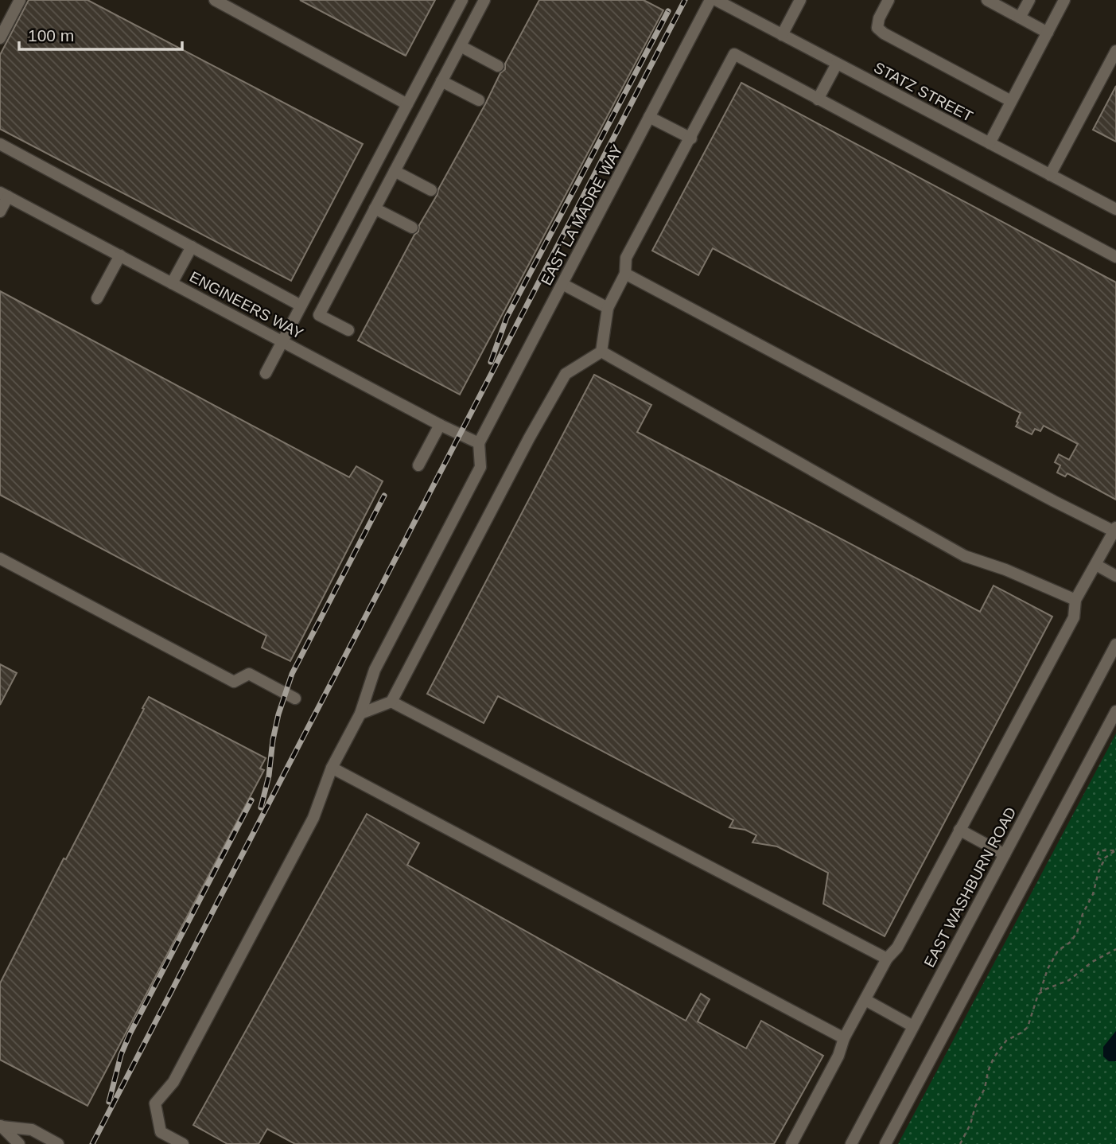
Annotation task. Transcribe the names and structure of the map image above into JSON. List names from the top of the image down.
{
  "streets": {
    "street": [
      "STATZ STREET",
      "EAST LA MADRE WAY",
      "ENGINEERS WAY",
      "EAST WASHBURN ROAD"
    ]
  },
  "crossings": [
    ["EAST LA MADRE WAY", "ENGINEERS WAY"]
  ],
  "scale_bar": "100 m"
}
